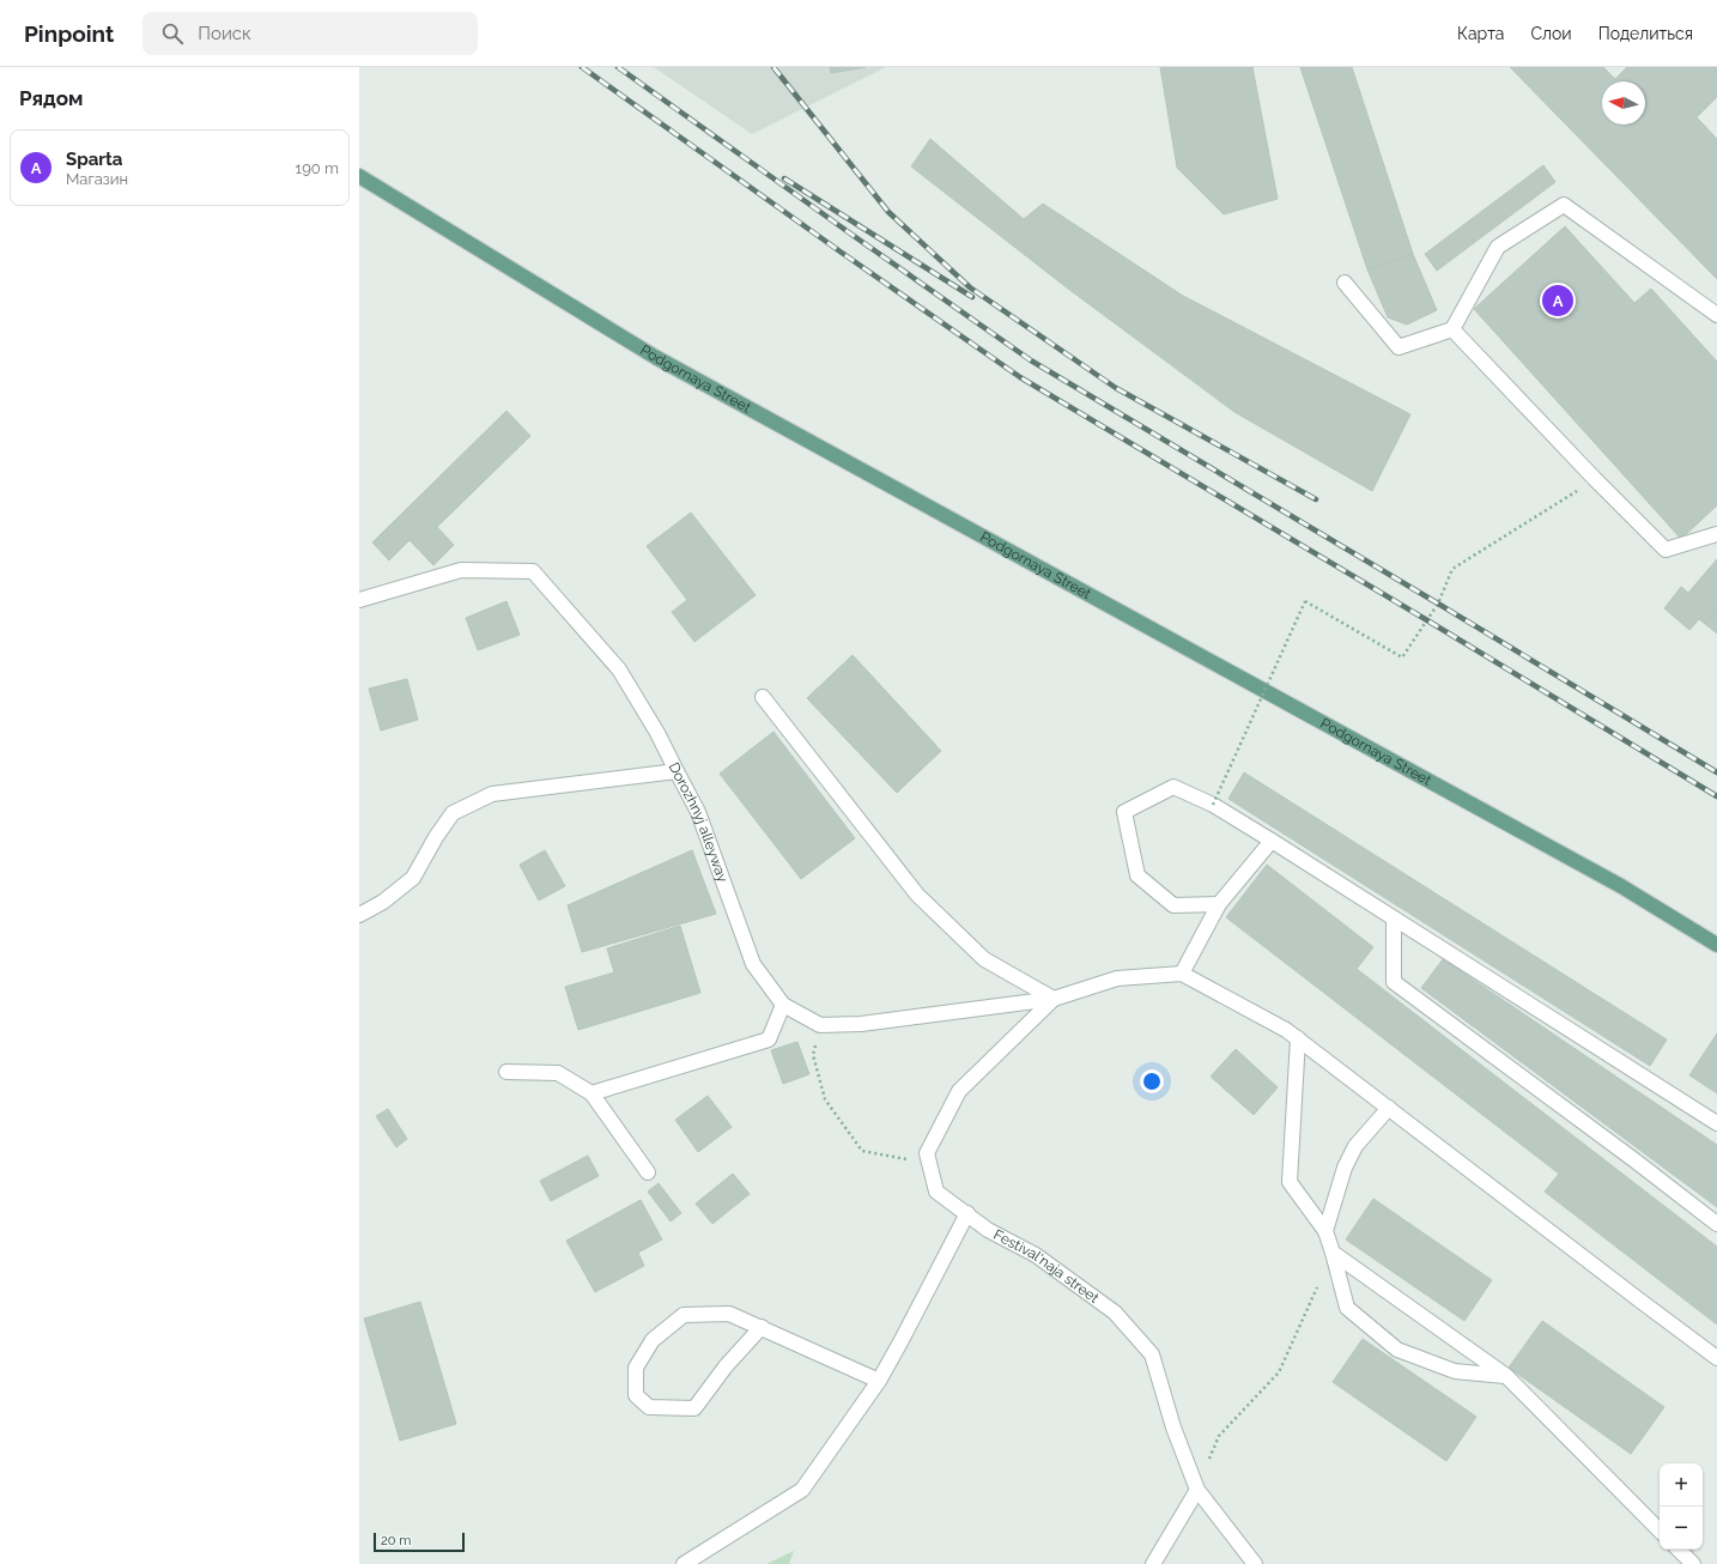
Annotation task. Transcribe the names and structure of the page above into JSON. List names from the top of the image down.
{
  "streets": {
    "main road": ["Podgornaya Street"],
    "street": ["Dorozhnyj alleyway", "Festival'naja street"]
  },
  "scale_bar": "20 m",
  "north": "left",
  "page": {
    "header": "Pinpoint",
    "search": "Поиск",
    "nav": ["Карта", "Слои", "Поделиться"],
    "heading": "Рядом",
    "list": [
      {
        "mark": "A",
        "name": "Sparta",
        "note": "Магазин",
        "value": "190 m"
      }
    ],
    "pins": "A",
    "map_buttons": ["+", "−"],
    "scale": "20 m"
  }
}
